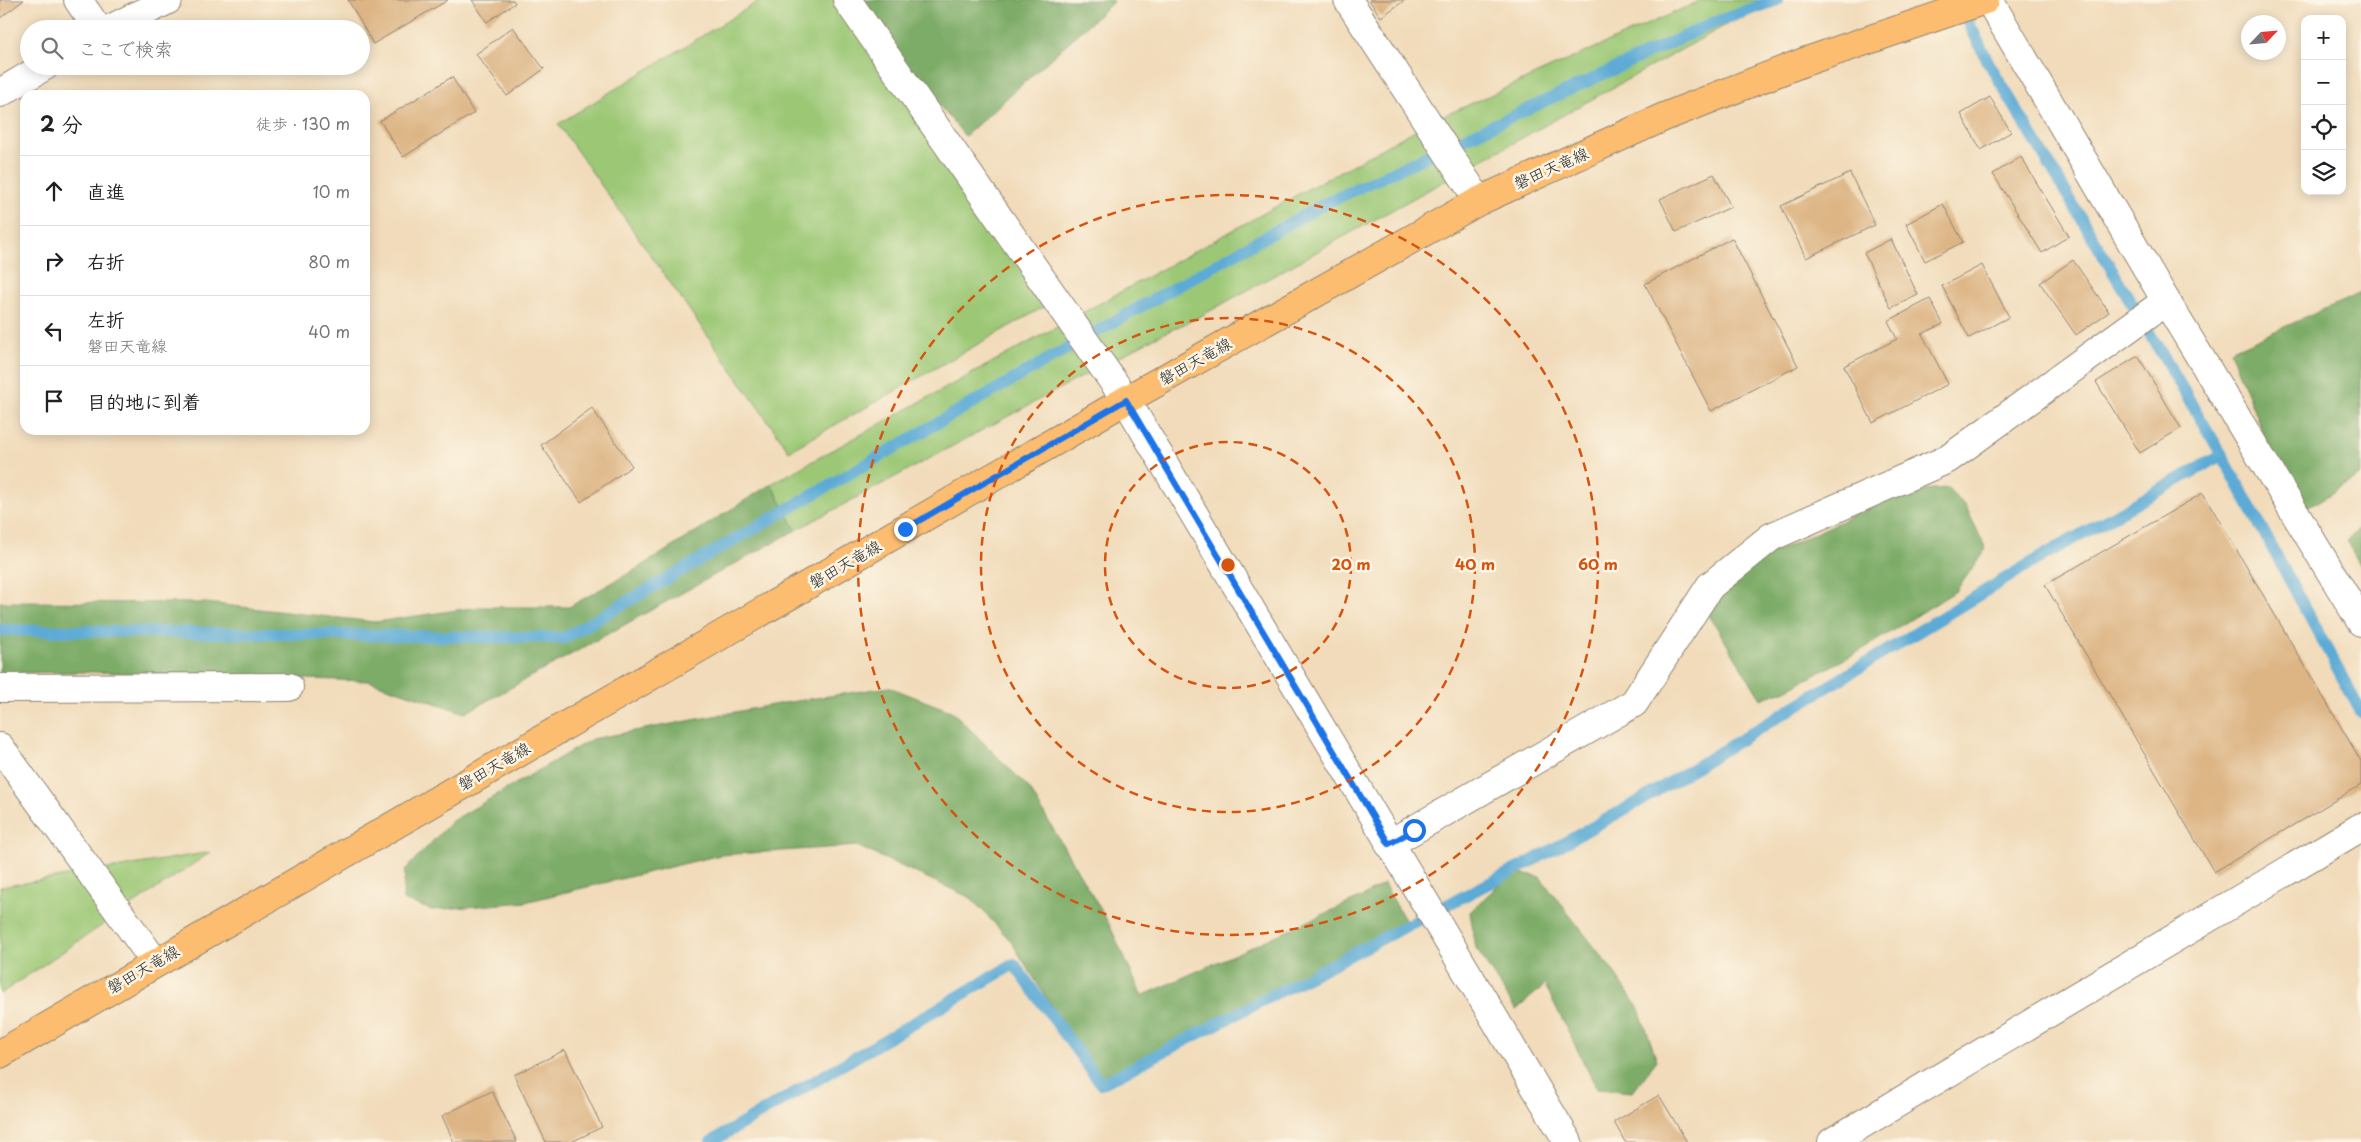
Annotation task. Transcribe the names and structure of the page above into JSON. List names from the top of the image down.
{
  "streets": {
    "main road": ["磐田天竜線"]
  },
  "north": "top right",
  "page": {
    "map_buttons": ["+", "−"],
    "search": "ここで検索",
    "heading": ["2 分", "徒歩 · 130 m"],
    "list": [
      ["直進", "10 m"],
      ["右折", "80 m"],
      ["左折", "磐田天竜線", "40 m"],
      "目的地に到着"
    ]
  },
  "rings": ["20 m", "40 m", "60 m"]
}
